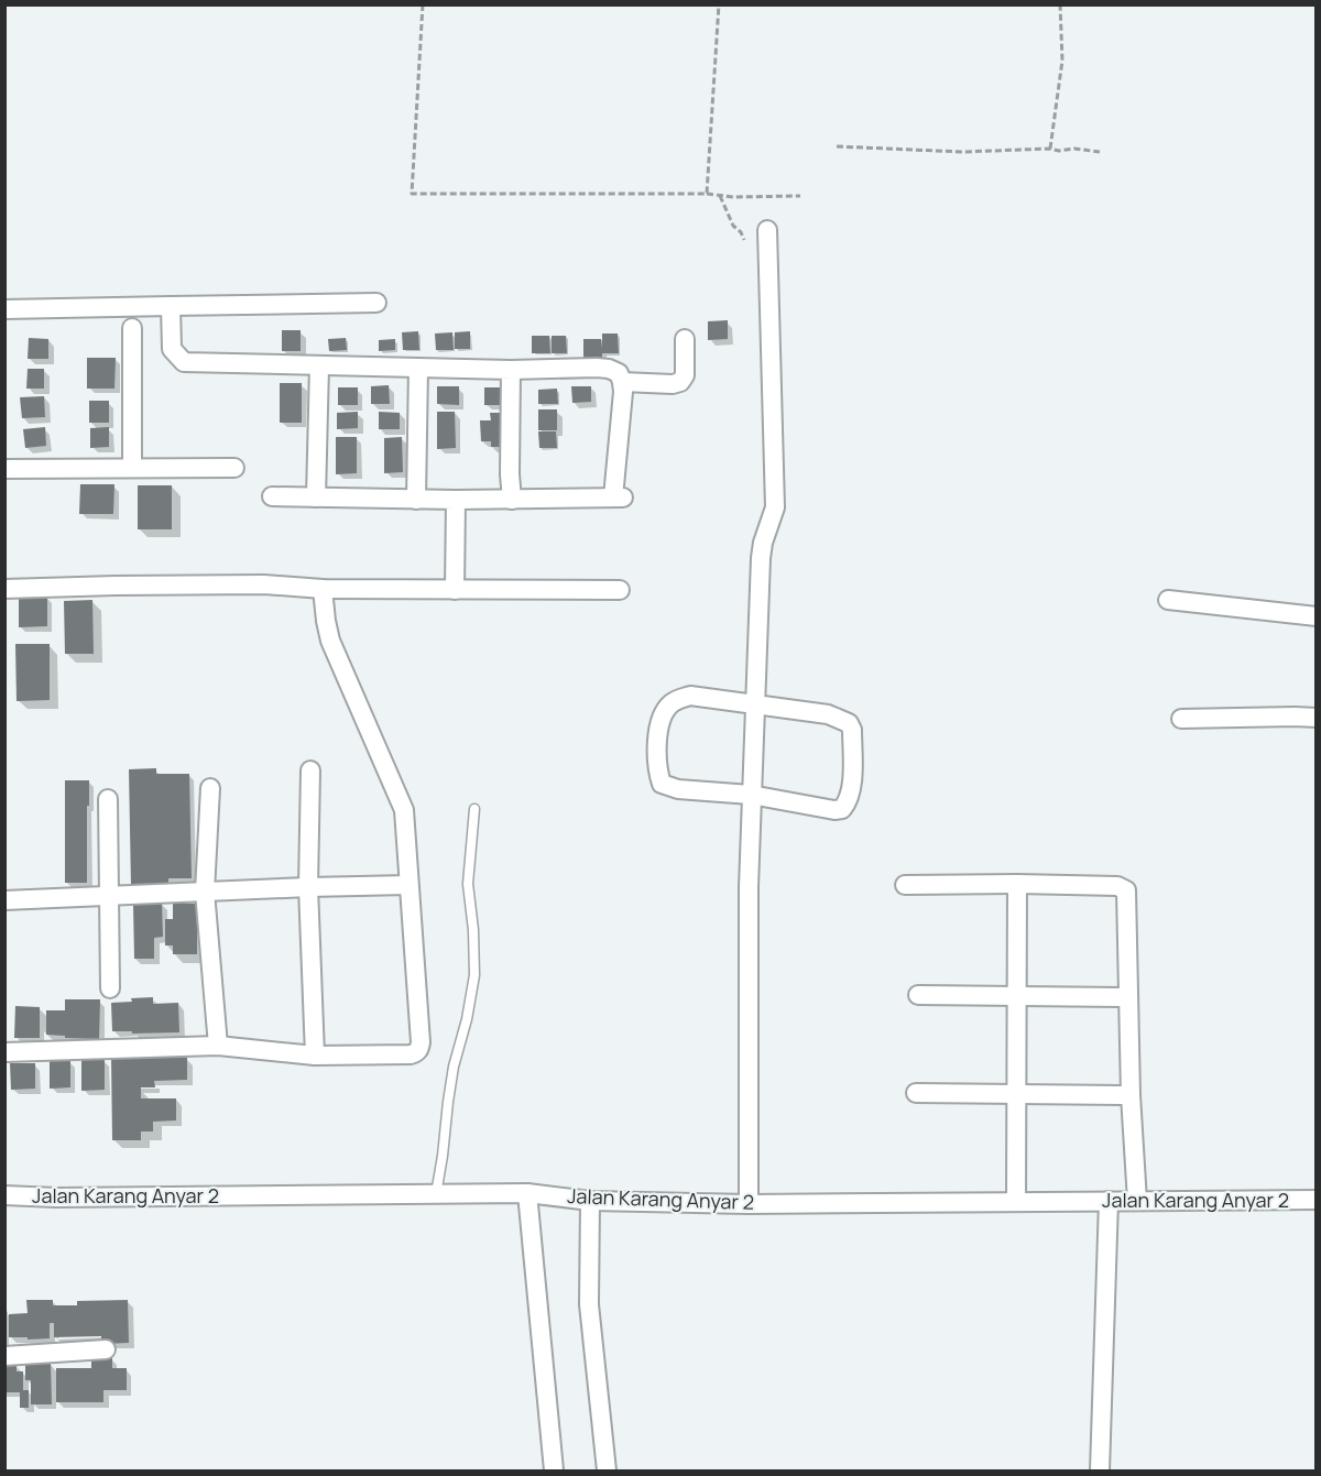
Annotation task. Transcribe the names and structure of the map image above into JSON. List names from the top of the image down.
{
  "streets": {
    "street": ["Jalan Karang Anyar 2"]
  }
}
